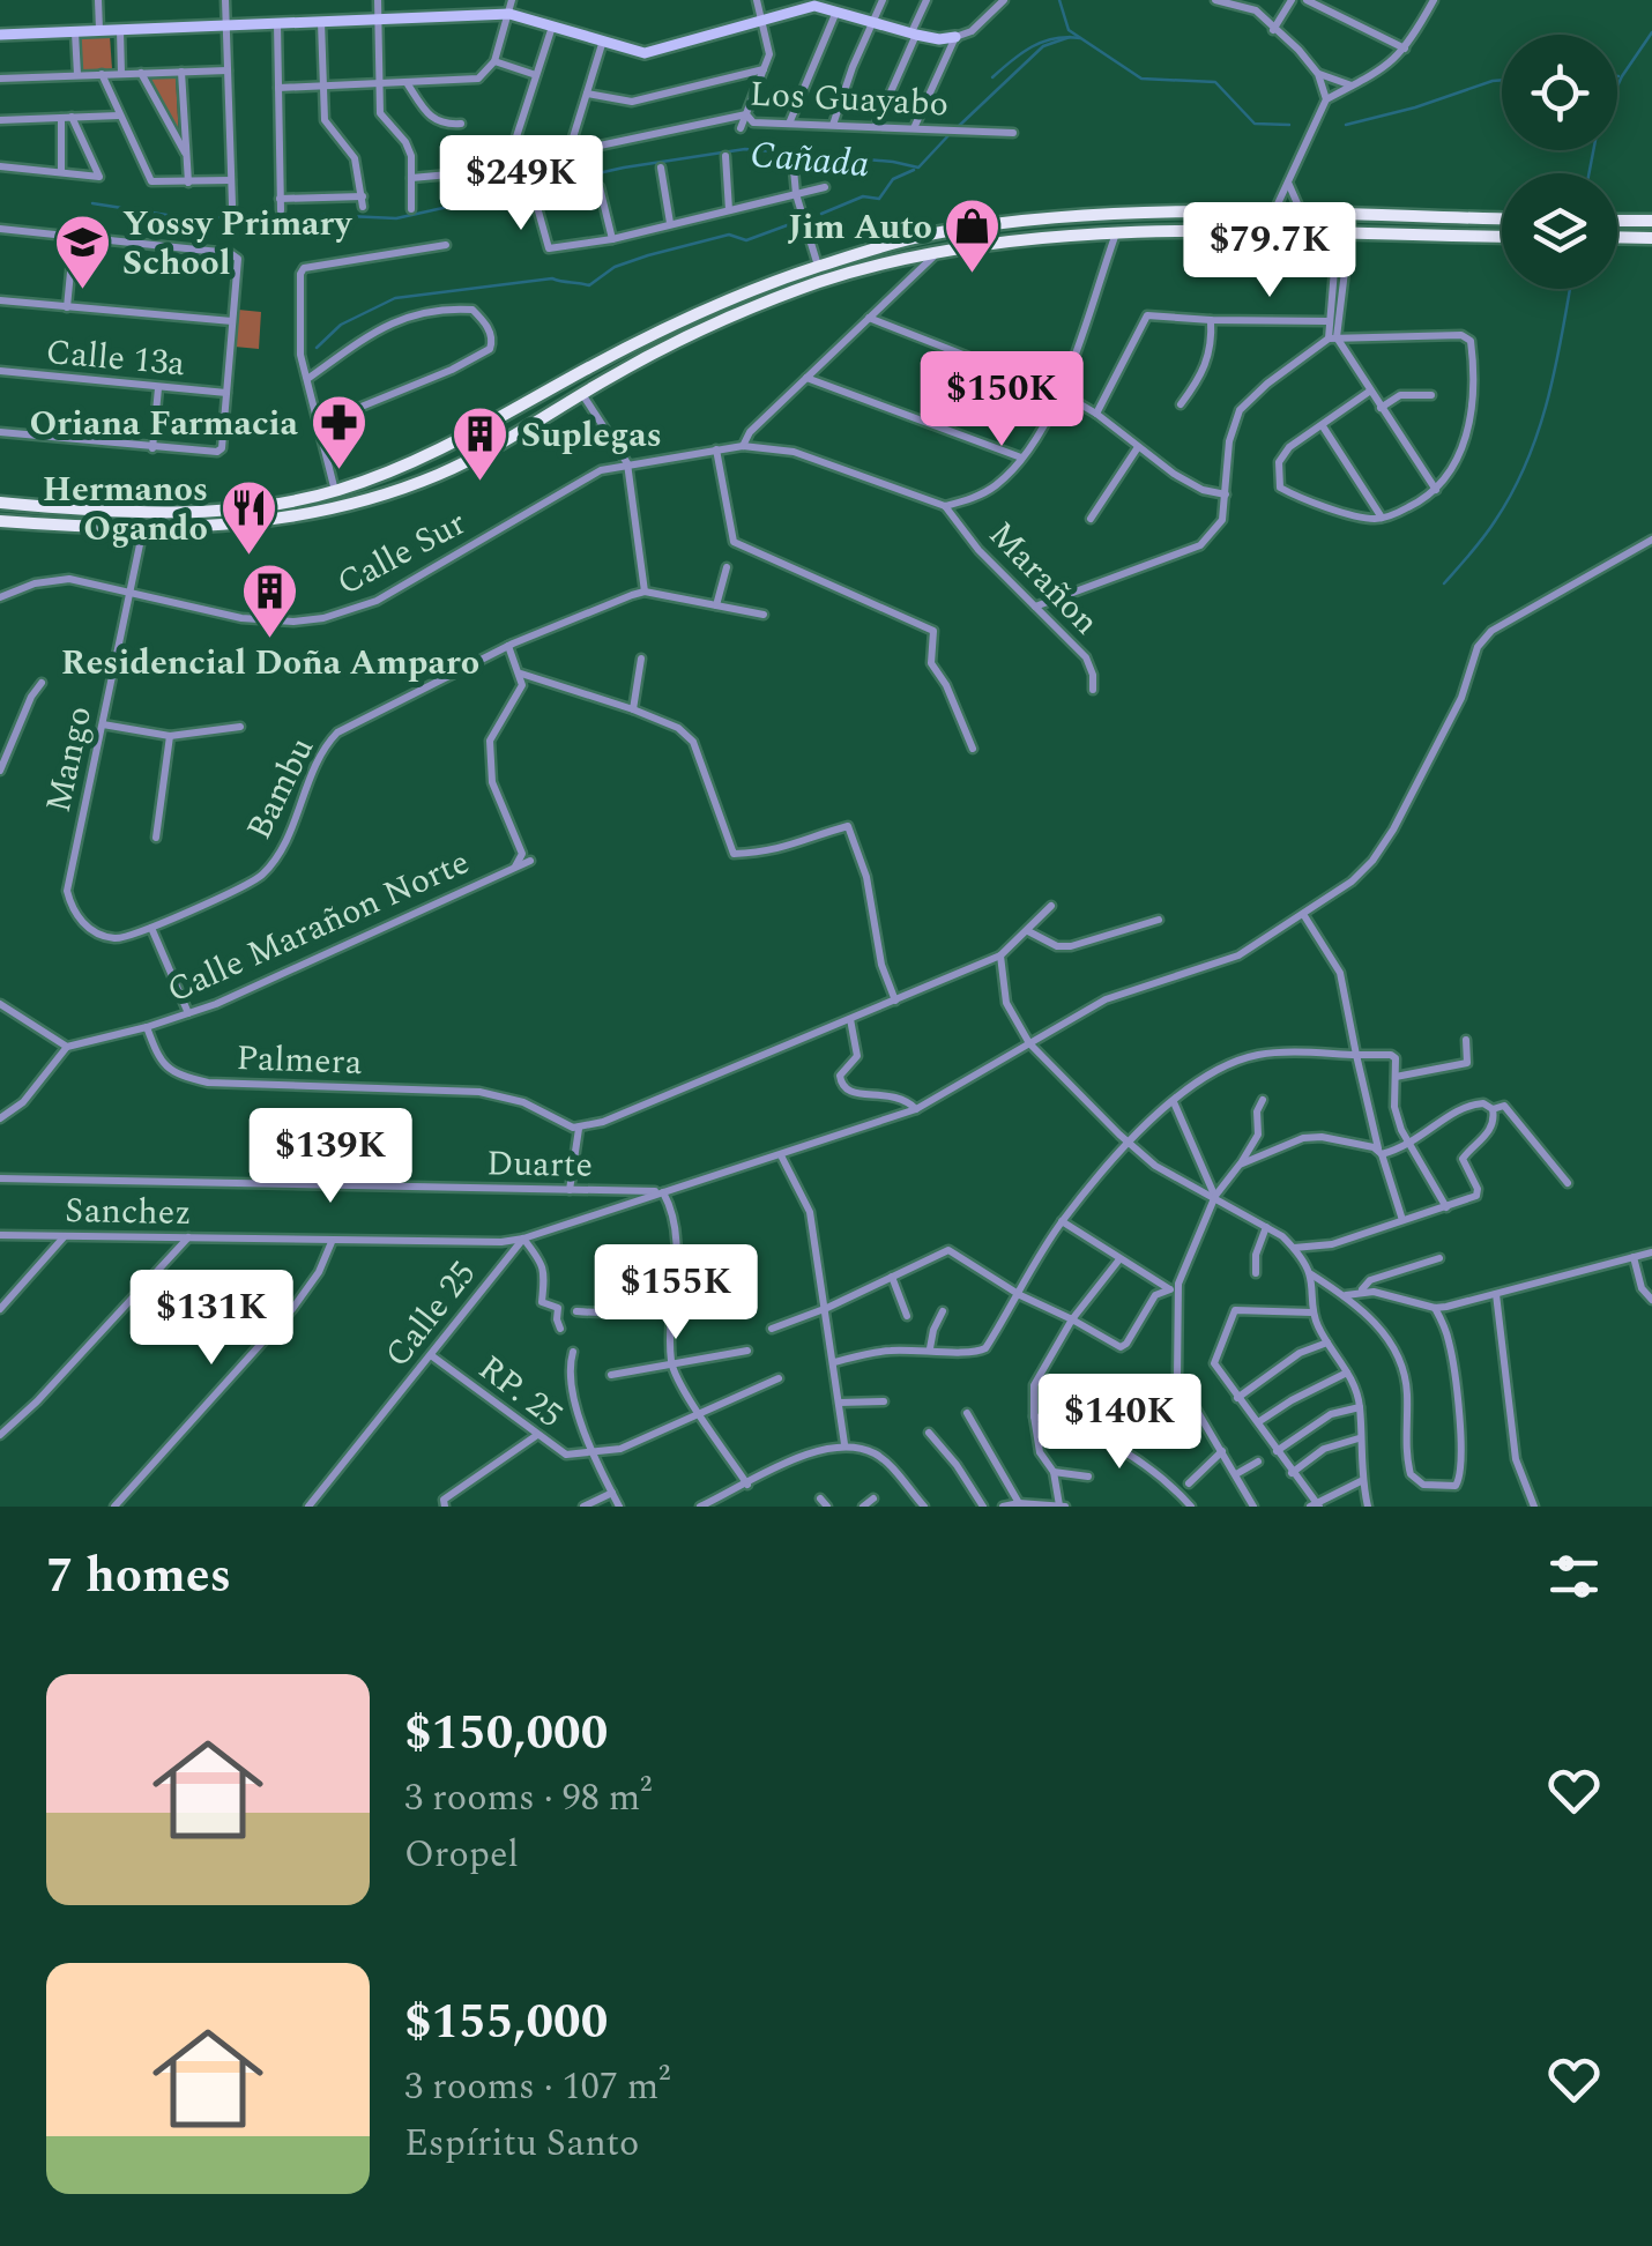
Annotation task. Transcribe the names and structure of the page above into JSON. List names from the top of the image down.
{
  "streets": {
    "street": [
      "Los Guayabo",
      "Calle 13a",
      "Calle Sur",
      "Marañon",
      "Mango",
      "Bambu",
      "Calle Marañon Norte",
      "Palmera",
      "Duarte",
      "Sanchez",
      "Calle 25",
      "RP. 25"
    ]
  },
  "crossings": [
    ["Calle Sur", "Marañon"],
    ["Calle Sur", "Mango"],
    ["Mango", "Bambu"],
    ["Calle Marañon Norte", "Palmera"],
    ["Duarte", "Sanchez"],
    ["Sanchez", "Calle 25"],
    ["Calle 25", "RP. 25"]
  ],
  "water": ["Cañada"],
  "places": {
    "shop": ["Jim Auto"],
    "school or university": ["Yossy Primary School"],
    "pharmacy": ["Oriana Farmacia"],
    "building": ["Suplegas", "Residencial Doña Amparo"],
    "restaurant": ["Hermanos Ogando"]
  },
  "page": {
    "price": [
      "$249K",
      "$79.7K",
      "$150K",
      "$139K",
      "$155K",
      "$131K",
      "$140K"
    ],
    "heading": "7 homes",
    "list": [
      {
        "name": "$150,000",
        "note": "3 rooms · 98 m² · Oropel"
      },
      {
        "name": "$155,000",
        "note": "3 rooms · 107 m² · Espíritu Santo"
      }
    ]
  }
}
